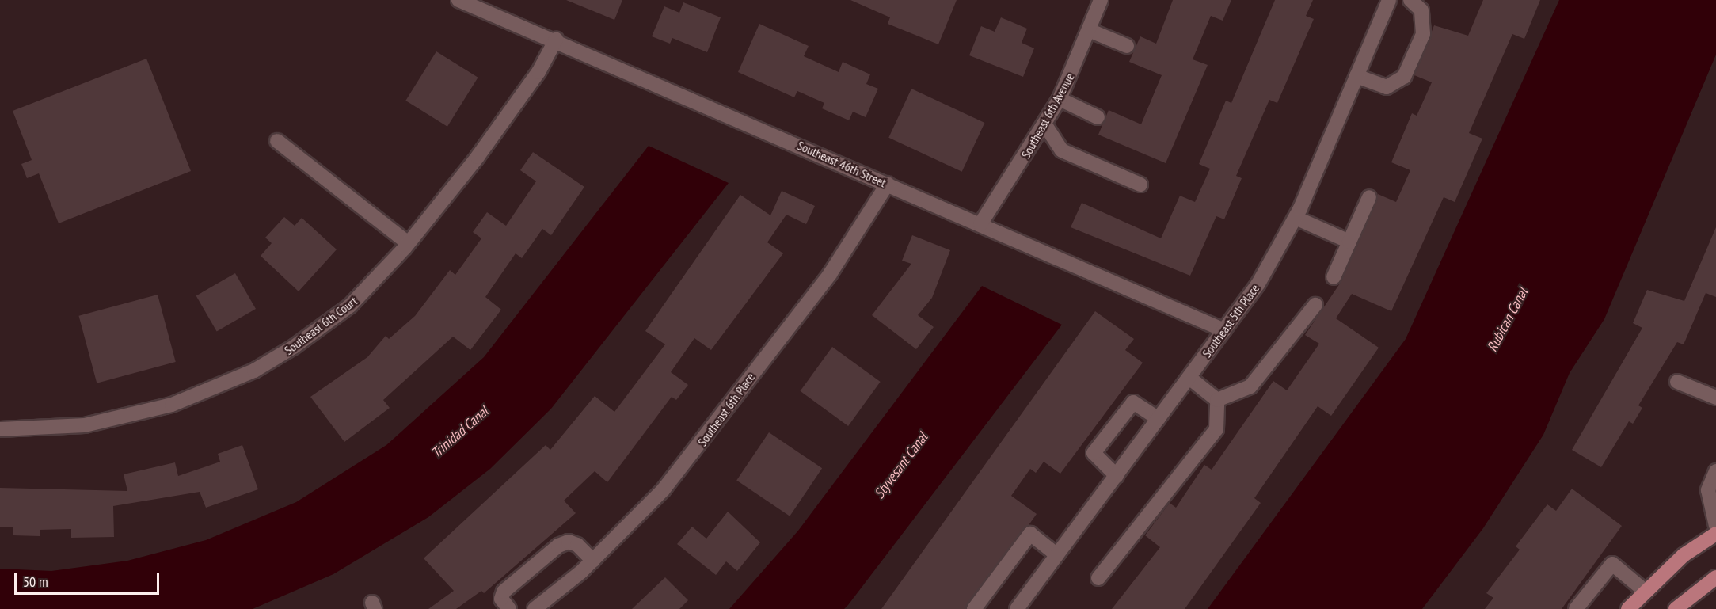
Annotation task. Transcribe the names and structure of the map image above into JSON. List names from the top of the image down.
{
  "streets": {
    "street": [
      "Southeast 6th Avenue",
      "Southeast 46th Street",
      "Southeast 5th Place",
      "Southeast 6th Court",
      "Southeast 6th Place"
    ]
  },
  "crossings": [
    ["Southeast 6th Avenue", "Southeast 46th Street"],
    ["Southeast 46th Street", "Southeast 5th Place"],
    ["Southeast 46th Street", "Southeast 6th Court"],
    ["Southeast 46th Street", "Southeast 6th Place"]
  ],
  "water": ["Rubican Canal", "Trinidad Canal", "Styvesant Canal"],
  "scale_bar": "50 m"
}
